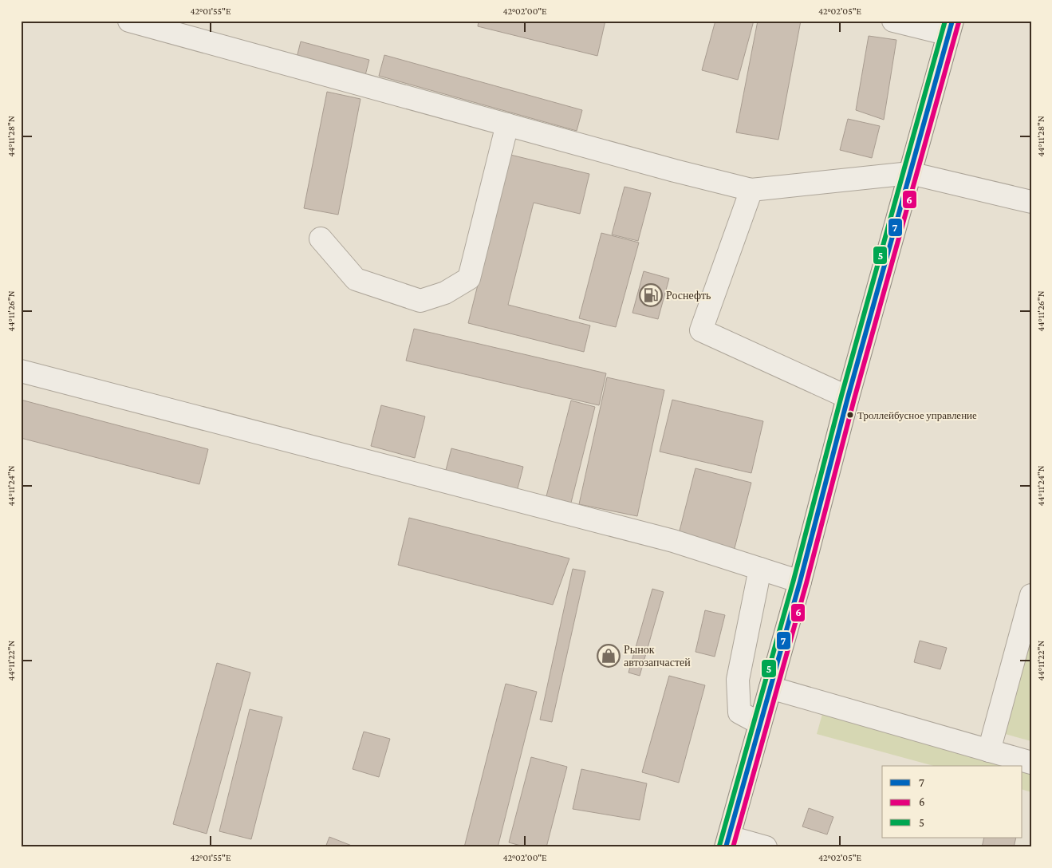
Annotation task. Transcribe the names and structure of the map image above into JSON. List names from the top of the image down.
{
  "places": {
    "fuel station": ["Роснефть"],
    "other": ["Троллейбусное управление"],
    "shop": ["Рынок автозапчастей"]
  },
  "lines": ["transit line 7", "transit line 5", "transit line 6"],
  "legend": ["7", "6", "5"],
  "coordinates": [
    "42°01'55\"E",
    "42°02'00\"E",
    "42°02'05\"E",
    "44°11'28\"N",
    "44°11'26\"N",
    "44°11'24\"N",
    "44°11'22\"N"
  ]
}
